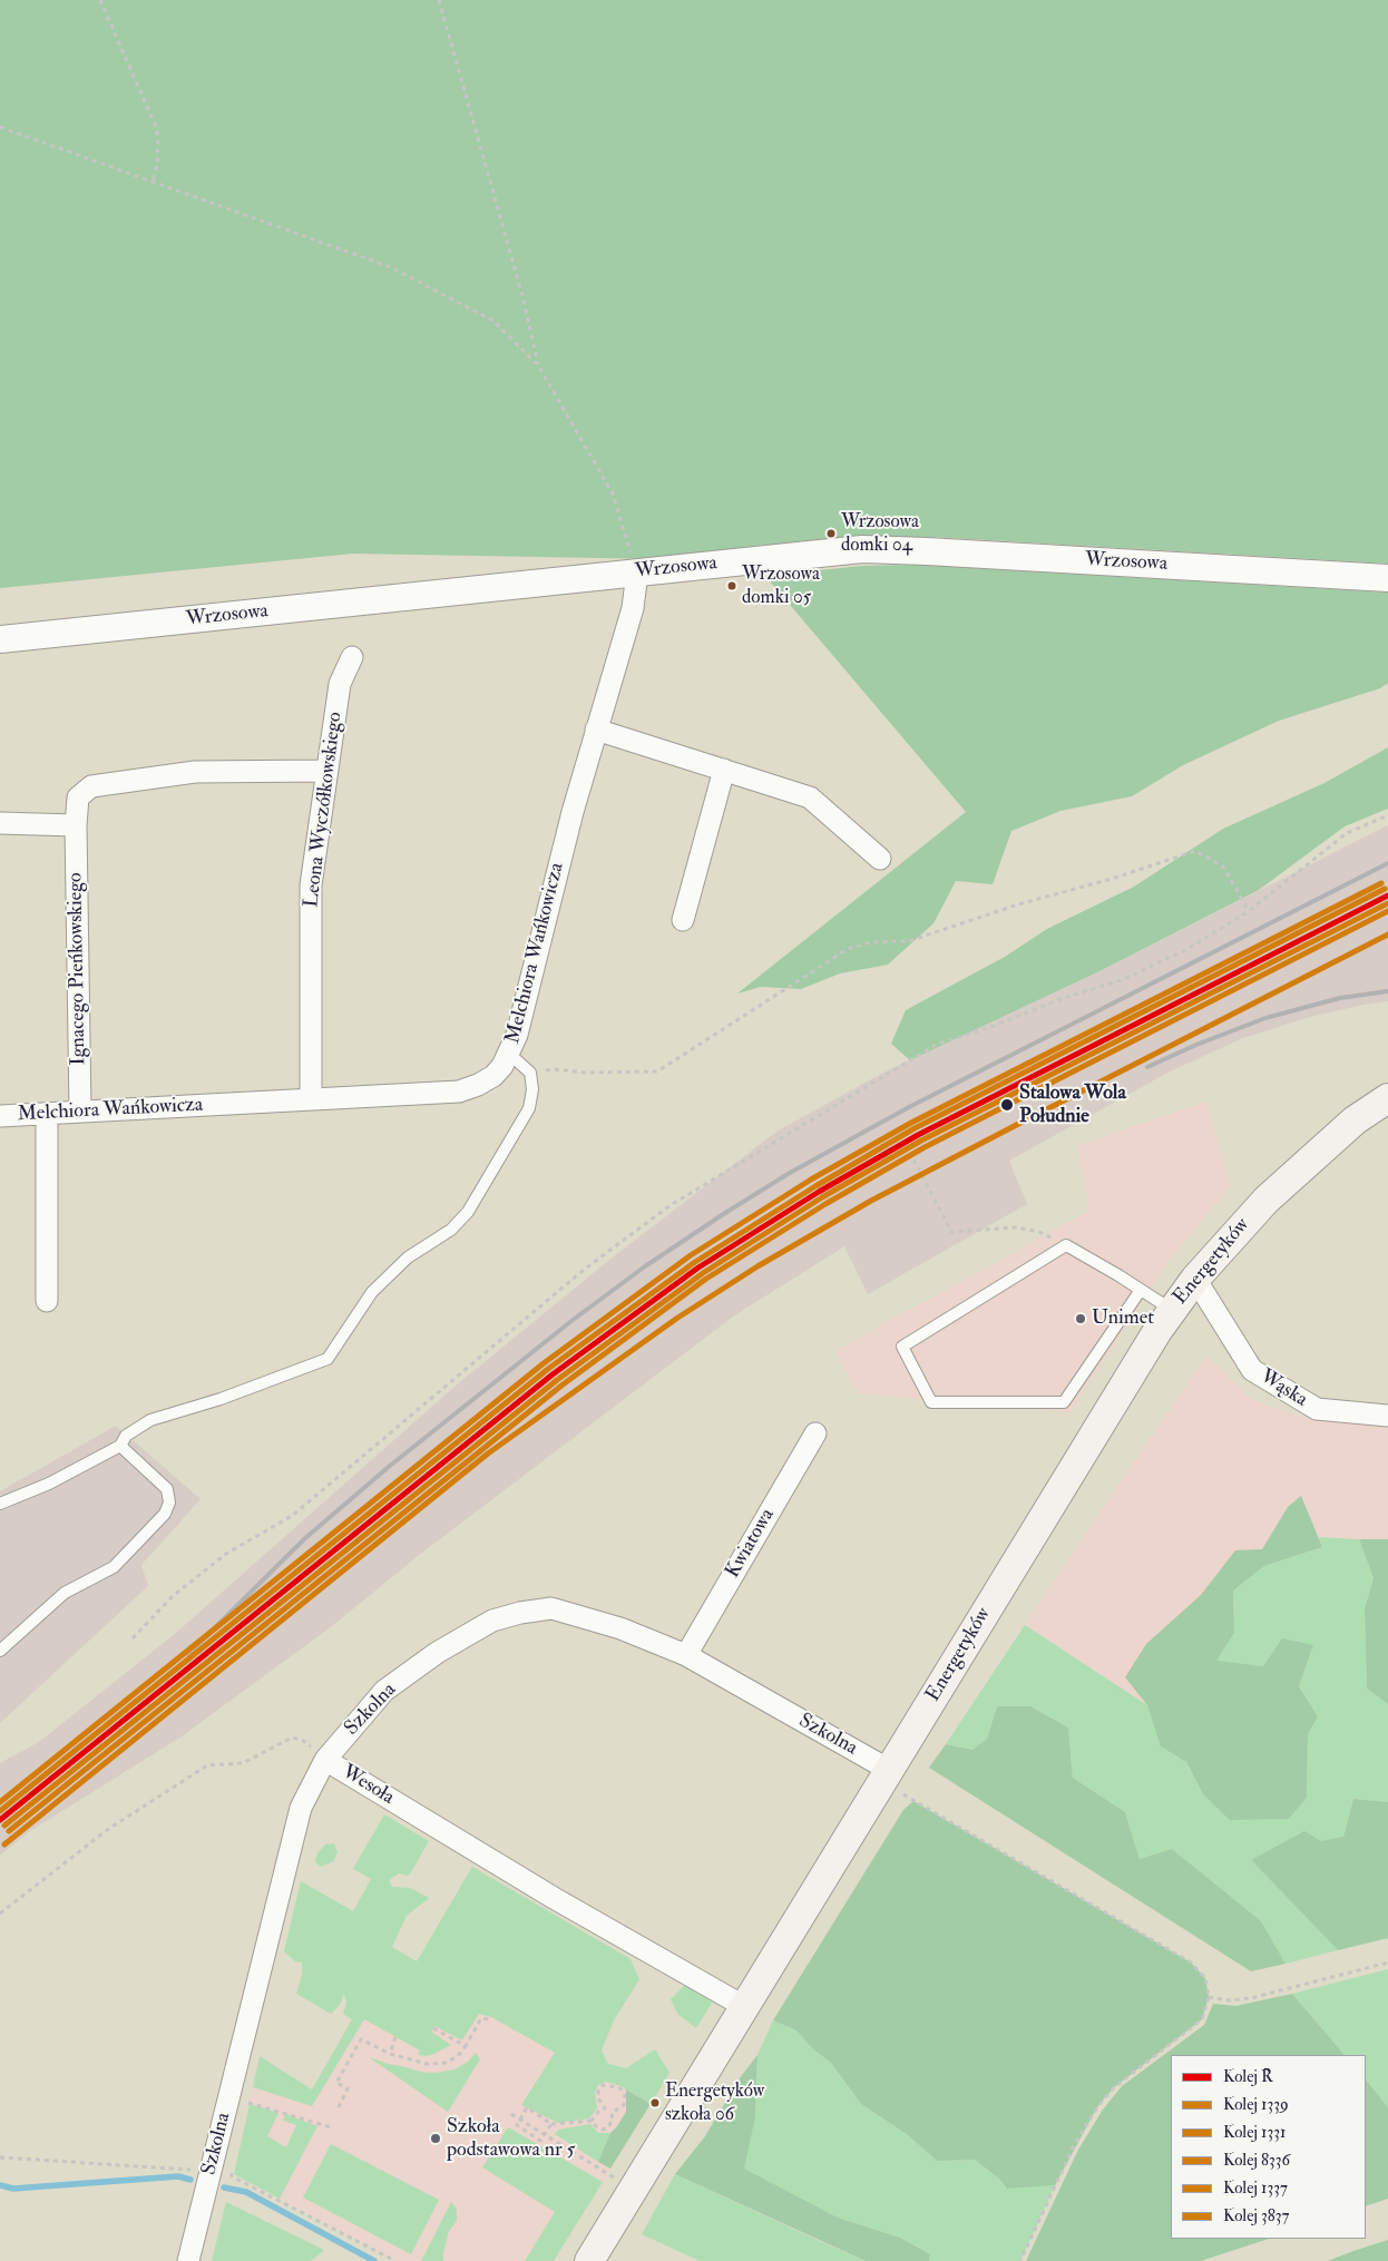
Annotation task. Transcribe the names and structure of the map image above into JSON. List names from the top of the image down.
{
  "streets": {
    "main road": ["Energetyków"],
    "street": [
      "Wrzosowa",
      "Leona Wyczółkowskiego",
      "Melchiora Wańkowicza",
      "Ignacego Pieńkowskiego",
      "Wąska",
      "Kwiatowa",
      "Szkolna",
      "Wesoła"
    ]
  },
  "crossings": [
    ["Wrzosowa", "Melchiora Wańkowicza"],
    ["Leona Wyczółkowskiego", "Melchiora Wańkowicza"],
    ["Leona Wyczółkowskiego", "Ignacego Pieńkowskiego"],
    ["Melchiora Wańkowicza", "Ignacego Pieńkowskiego"],
    ["Energetyków", "Wąska"],
    ["Energetyków", "Szkolna"],
    ["Energetyków", "Wesoła"],
    ["Kwiatowa", "Szkolna"],
    ["Szkolna", "Wesoła"]
  ],
  "places": [
    "Wrzosowa domki 04",
    "Wrzosowa domki 05",
    "Stalowa Wola Południe",
    "Unimet",
    "Energetyków szkoła 06",
    "Szkoła podstawowa nr 5"
  ],
  "lines": [
    "rail line 1337",
    "rail line 1331",
    "rail line R",
    "rail line 1339",
    "rail line 8336",
    "rail line 3837"
  ],
  "legend": [
    "Kolej R",
    "Kolej 1339",
    "Kolej 1331",
    "Kolej 8336",
    "Kolej 1337",
    "Kolej 3837"
  ]
}
